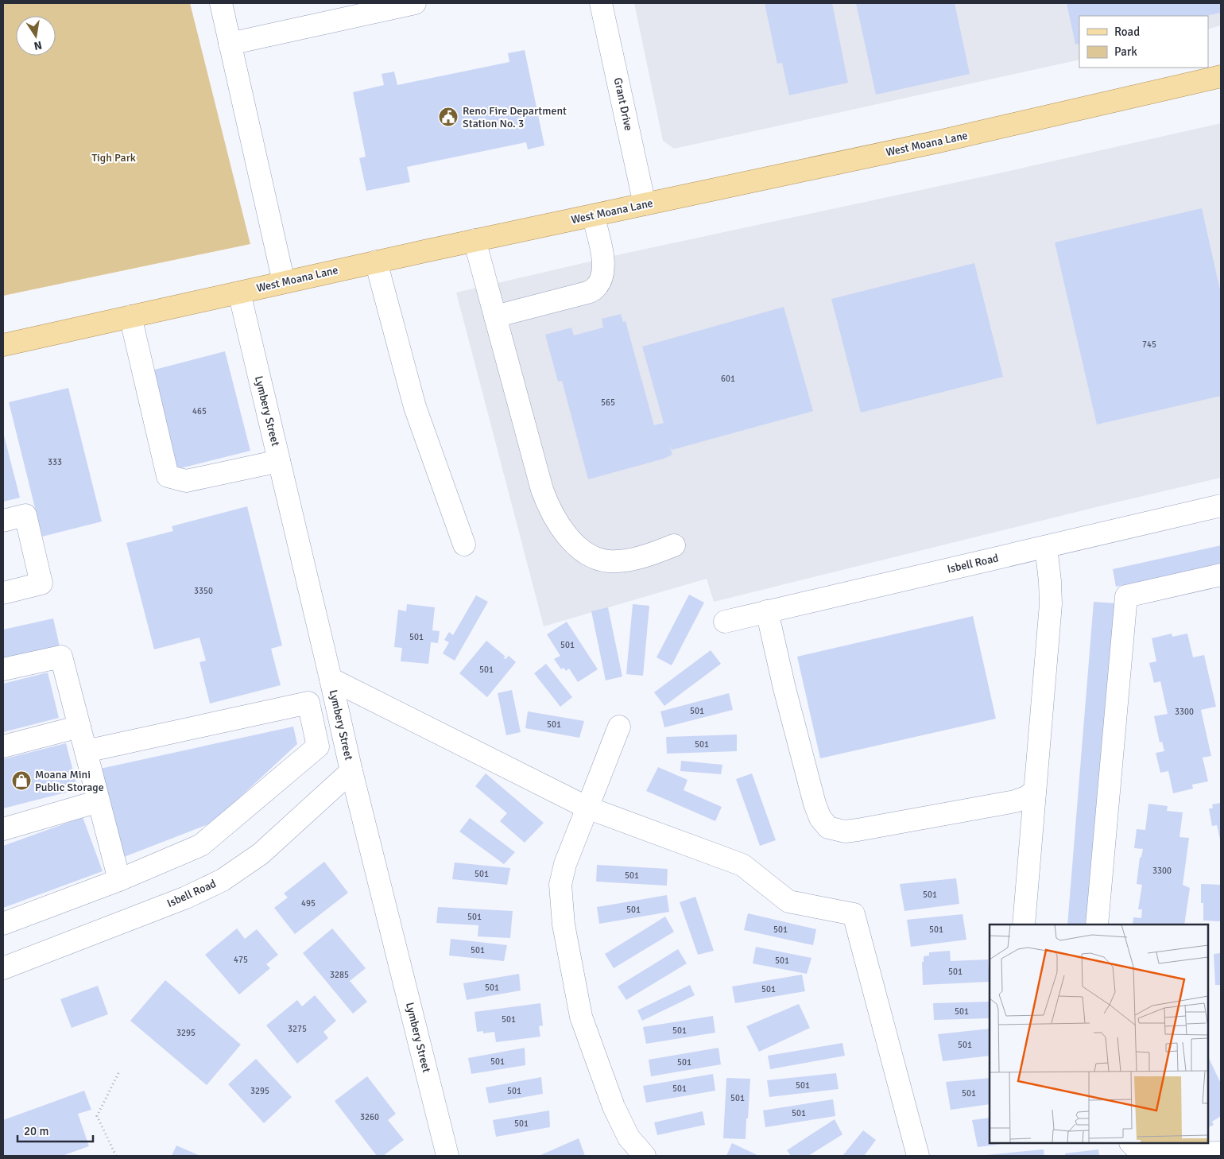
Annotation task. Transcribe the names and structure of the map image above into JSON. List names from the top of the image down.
{
  "streets": {
    "main road": ["West Moana Lane"],
    "street": ["Grant Drive", "Lymbery Street", "Isbell Road"]
  },
  "crossings": [
    ["Grant Drive", "West Moana Lane"],
    ["West Moana Lane", "Lymbery Street"],
    ["Lymbery Street", "Isbell Road"]
  ],
  "parks": ["Tigh Park"],
  "places": {
    "public building": ["Reno Fire Department Station No. 3"],
    "shop": ["Moana Mini Public Storage"]
  },
  "house_numbers": [
    "745",
    "601",
    "565",
    "465",
    "333",
    "3350",
    "501",
    "501",
    "501",
    "501",
    "3300",
    "501",
    "501",
    "3300",
    "501",
    "501",
    "501",
    "495",
    "501",
    "501",
    "501",
    "501",
    "501",
    "475",
    "501",
    "501",
    "3285",
    "501",
    "501",
    "501",
    "501",
    "3275",
    "501",
    "3295",
    "501",
    "501",
    "501",
    "501",
    "501",
    "3295",
    "501",
    "501",
    "501",
    "501",
    "3260",
    "501"
  ],
  "legend": ["Road", "Park"],
  "scale_bar": "20 m",
  "north": "bottom"
}
